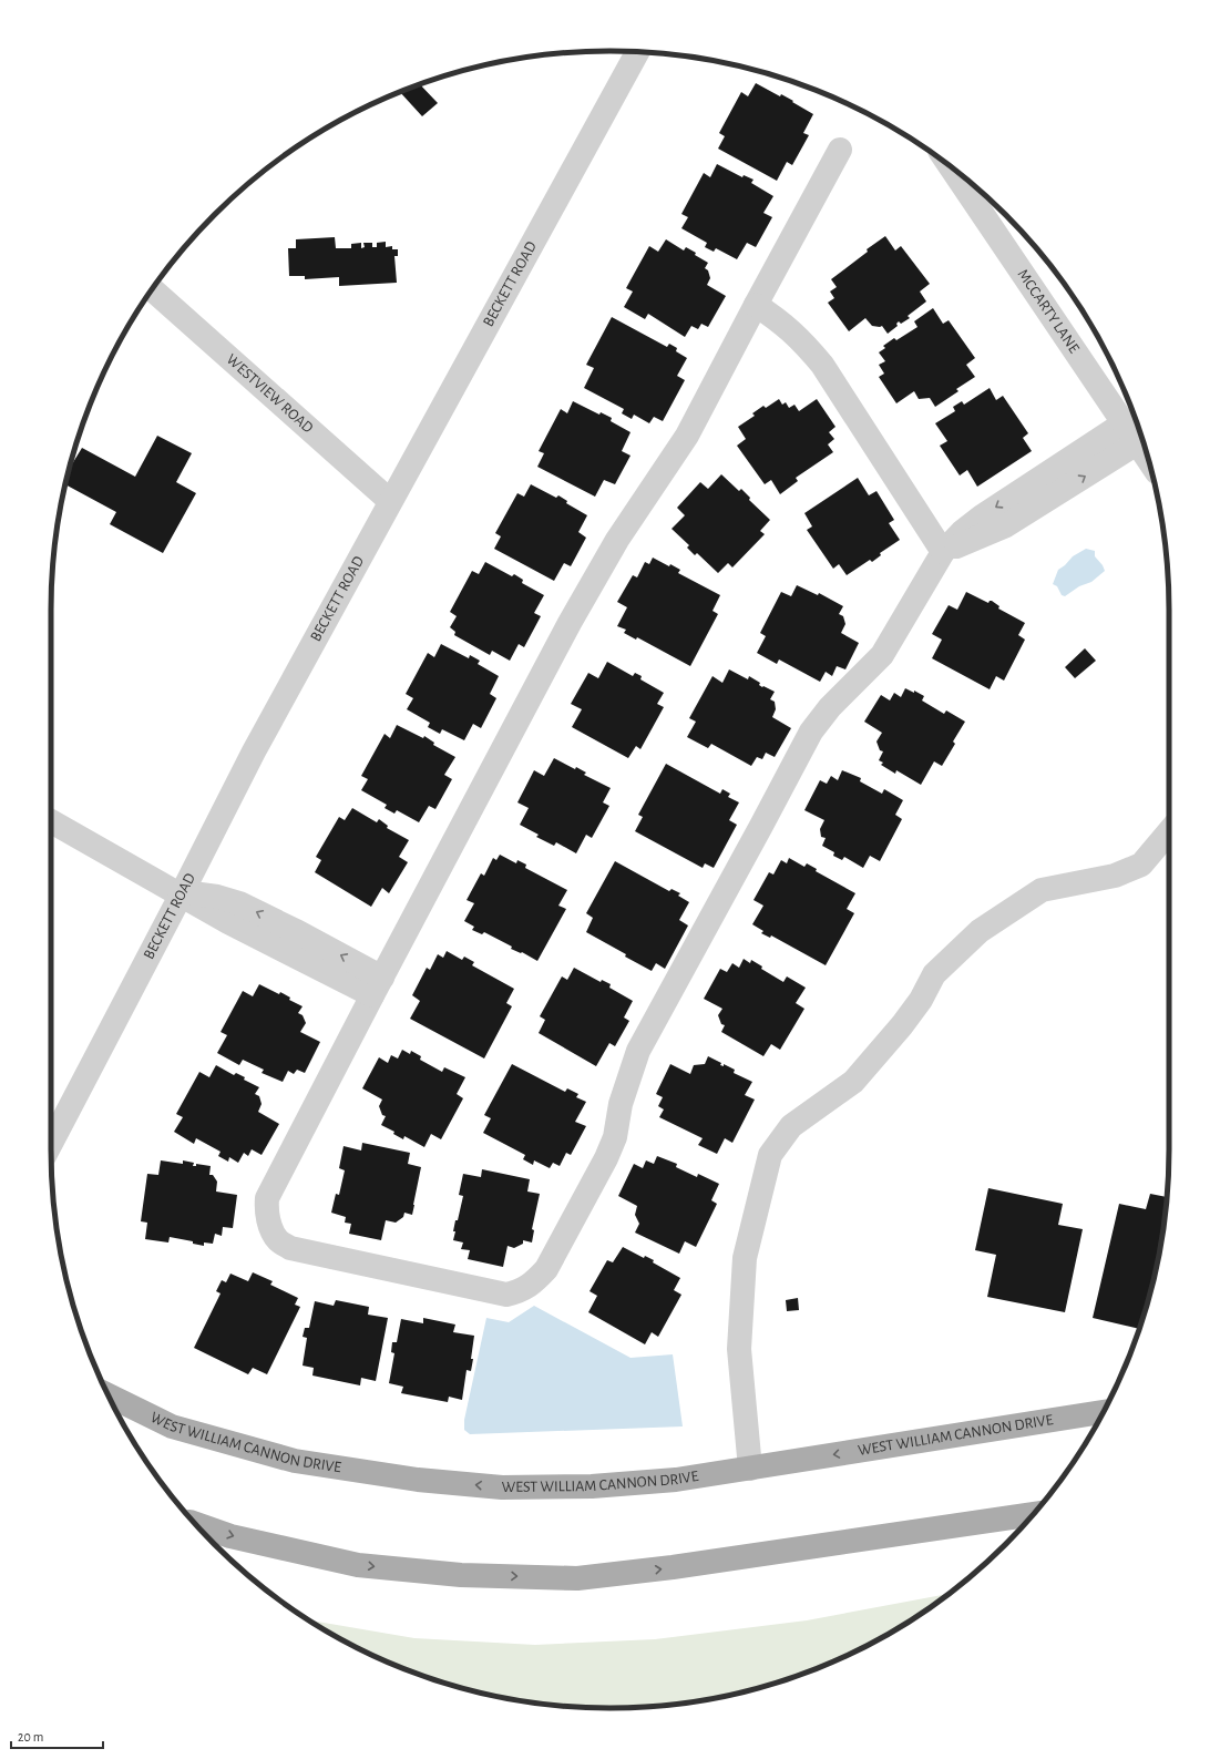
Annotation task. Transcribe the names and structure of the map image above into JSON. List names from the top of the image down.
{
  "streets": {
    "main road": ["WEST WILLIAM CANNON DRIVE"],
    "street": ["BECKETT ROAD", "MCCARTY LANE", "WESTVIEW ROAD"]
  },
  "crossings": [
    ["BECKETT ROAD", "WESTVIEW ROAD"]
  ],
  "scale_bar": "20 m"
}
